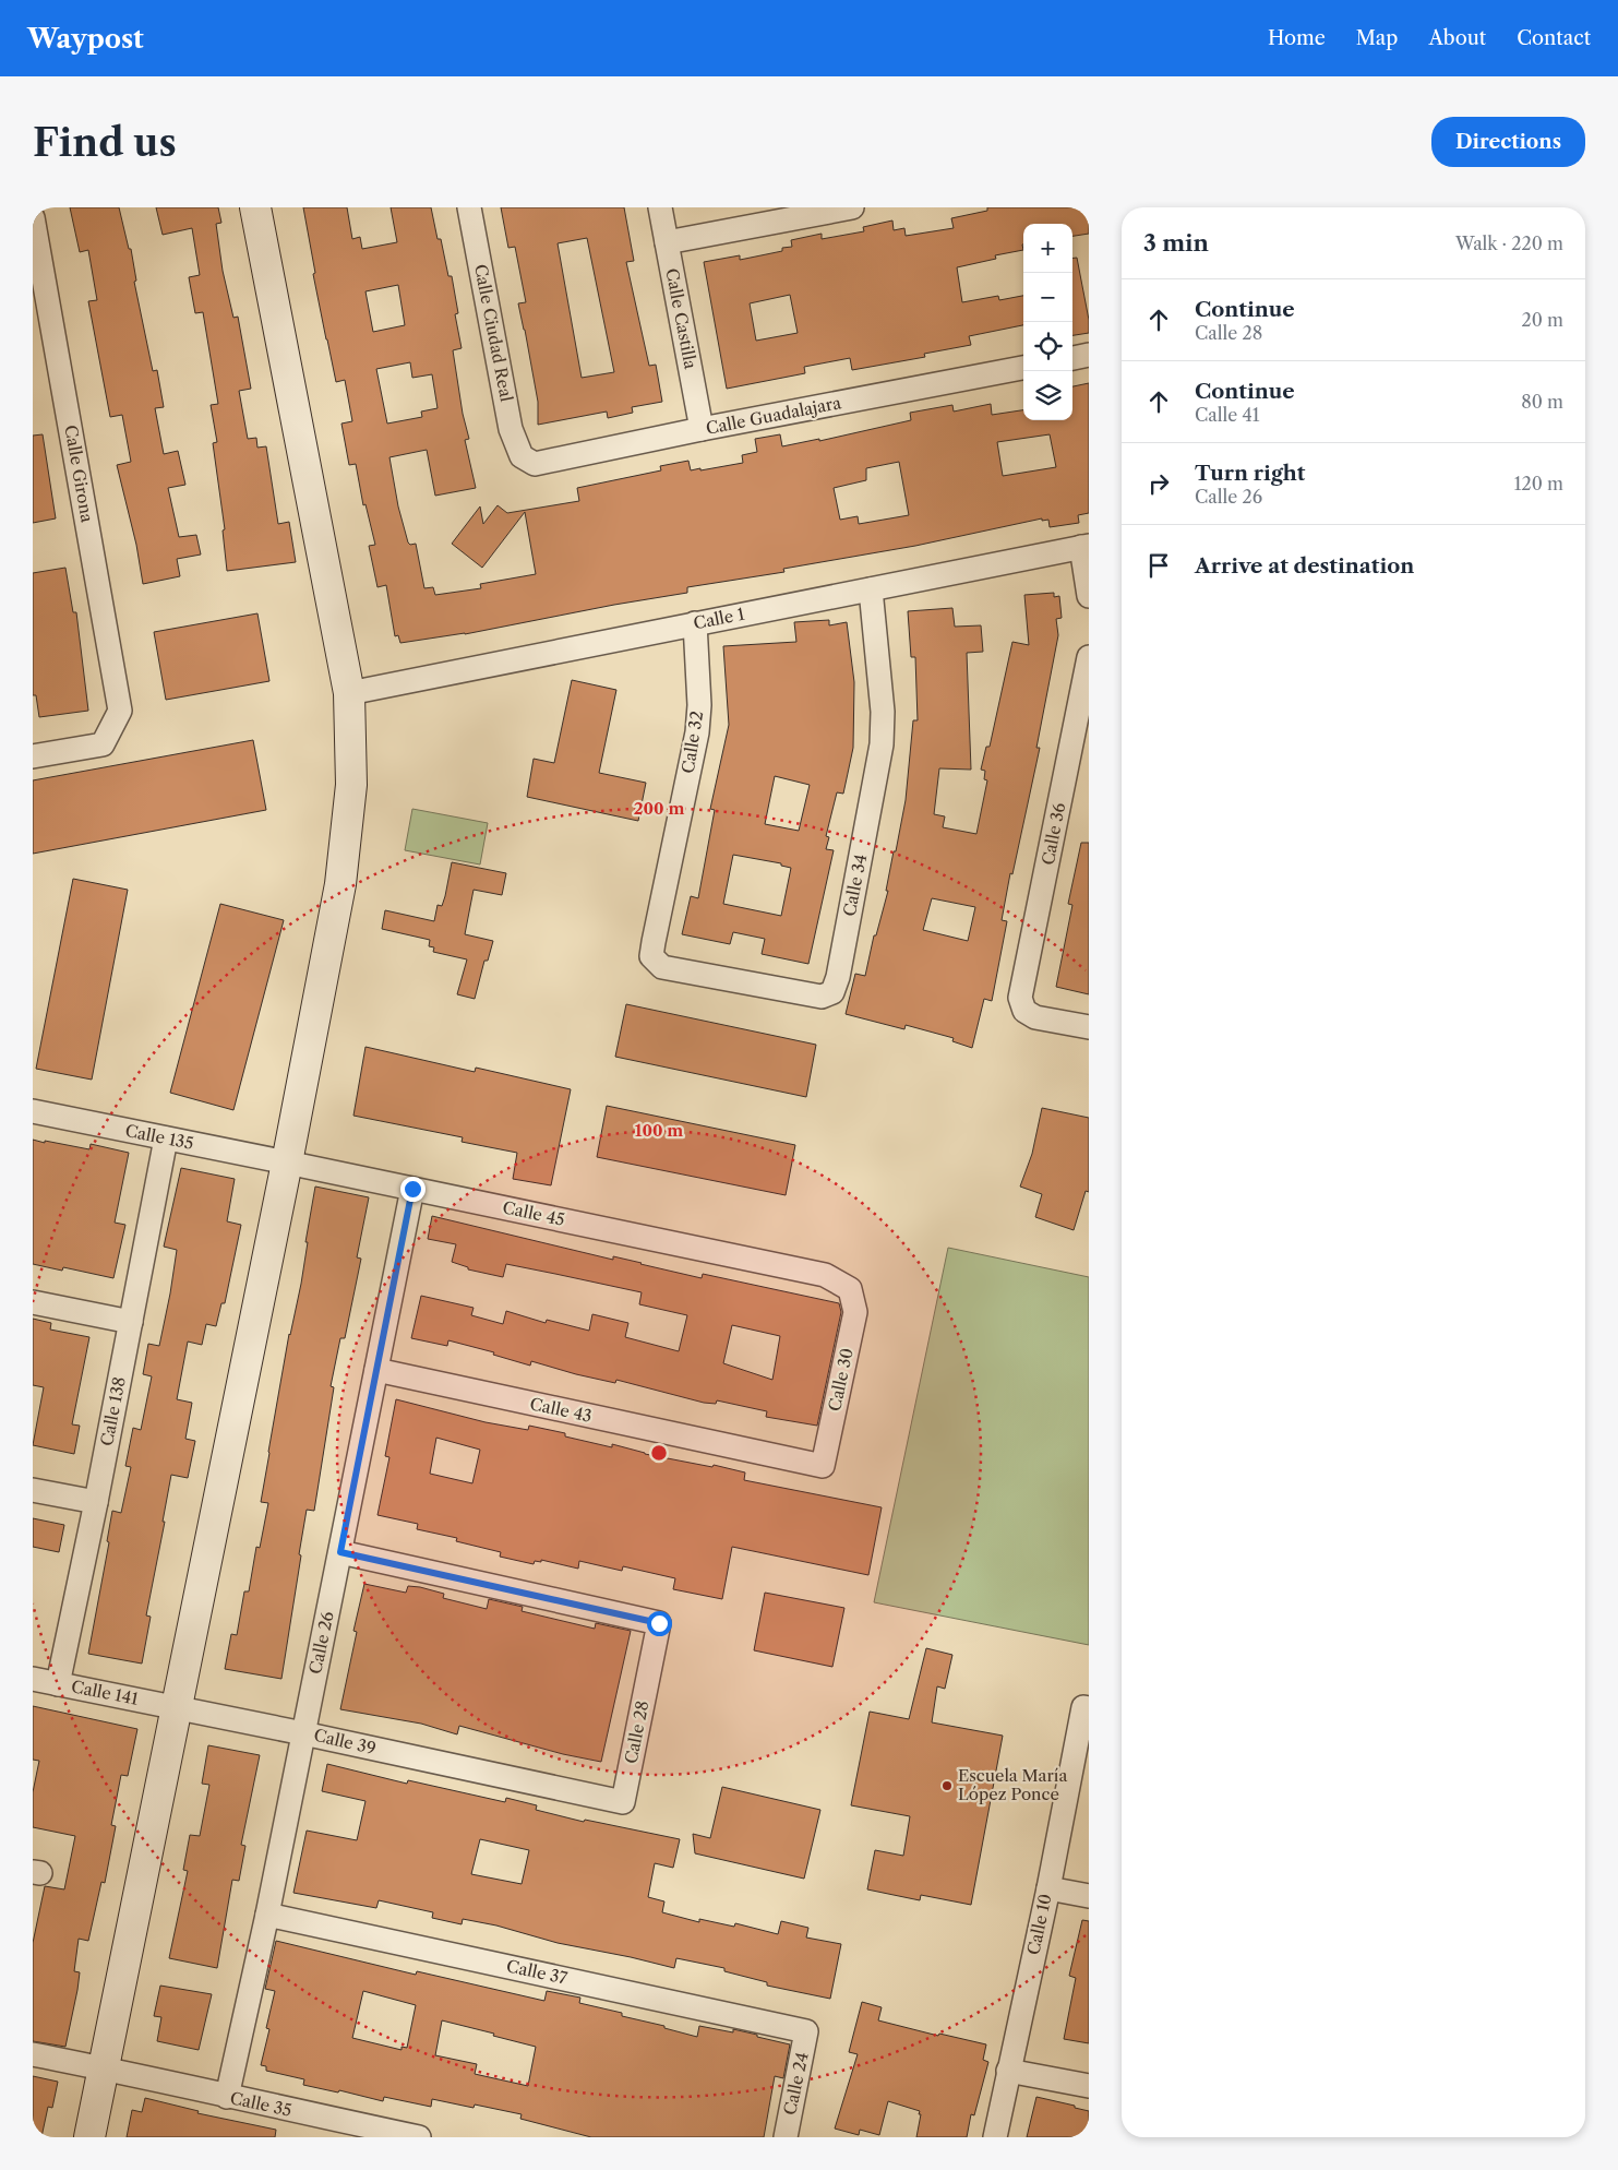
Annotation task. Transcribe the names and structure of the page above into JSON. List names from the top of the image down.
{
  "streets": {
    "street": [
      "Calle Castilla",
      "Calle Ciudad Real",
      "Calle Guadalajara",
      "Calle Girona",
      "Calle 1",
      "Calle 32",
      "Calle 36",
      "Calle 34",
      "Calle 135",
      "Calle 45",
      "Calle 30",
      "Calle 43",
      "Calle 138",
      "Calle 26",
      "Calle 141",
      "Calle 28",
      "Calle 39",
      "Calle 10",
      "Calle 37",
      "Calle 24",
      "Calle 35"
    ]
  },
  "crossings": [
    ["Calle Castilla", "Calle Guadalajara"],
    ["Calle Ciudad Real", "Calle Guadalajara"],
    ["Calle 1", "Calle 32"],
    ["Calle 1", "Calle 34"],
    ["Calle 32", "Calle 34"],
    ["Calle 135", "Calle 45"],
    ["Calle 135", "Calle 138"],
    ["Calle 45", "Calle 30"],
    ["Calle 45", "Calle 26"],
    ["Calle 30", "Calle 43"],
    ["Calle 43", "Calle 26"],
    ["Calle 138", "Calle 141"],
    ["Calle 26", "Calle 28"],
    ["Calle 26", "Calle 39"],
    ["Calle 26", "Calle 37"],
    ["Calle 26", "Calle 35"],
    ["Calle 141", "Calle 39"],
    ["Calle 28", "Calle 39"],
    ["Calle 37", "Calle 24"]
  ],
  "places": ["Escuela María López Ponce"],
  "page": {
    "header": "Waypost",
    "nav": [
      "Home",
      "Map",
      "About",
      "Contact"
    ],
    "buttons": "Directions",
    "title": "Find us",
    "heading": ["3 min", "Walk · 220 m"],
    "map_buttons": ["+", "−"],
    "list": [
      ["Continue", "Calle 28", "20 m"],
      ["Continue", "Calle 41", "80 m"],
      ["Turn right", "Calle 26", "120 m"],
      "Arrive at destination"
    ]
  },
  "rings": ["200 m", "100 m"]
}
